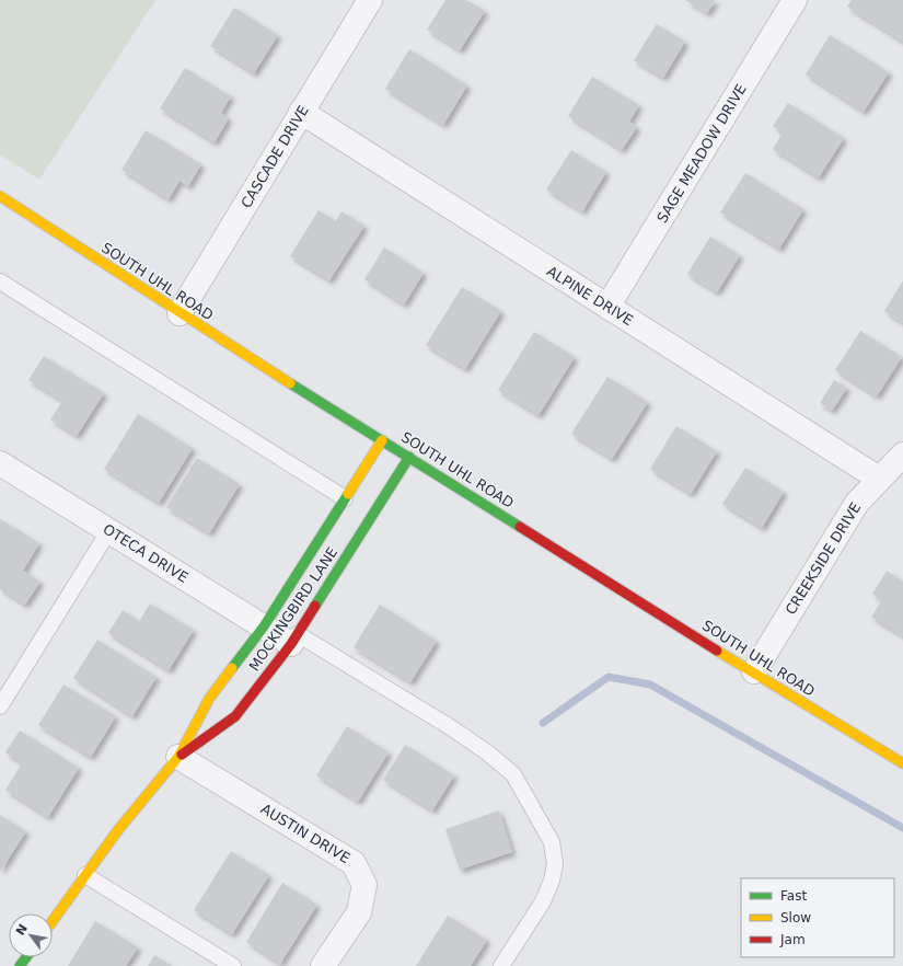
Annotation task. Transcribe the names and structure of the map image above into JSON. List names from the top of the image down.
{
  "streets": {
    "main road": ["SOUTH UHL ROAD", "MOCKINGBIRD LANE"],
    "street": [
      "SAGE MEADOW DRIVE",
      "CASCADE DRIVE",
      "ALPINE DRIVE",
      "OTECA DRIVE",
      "CREEKSIDE DRIVE",
      "AUSTIN DRIVE"
    ]
  },
  "crossings": [
    ["SAGE MEADOW DRIVE", "ALPINE DRIVE"],
    ["CASCADE DRIVE", "SOUTH UHL ROAD"],
    ["CASCADE DRIVE", "ALPINE DRIVE"],
    ["SOUTH UHL ROAD", "CREEKSIDE DRIVE"],
    ["SOUTH UHL ROAD", "MOCKINGBIRD LANE"],
    ["ALPINE DRIVE", "CREEKSIDE DRIVE"],
    ["OTECA DRIVE", "MOCKINGBIRD LANE"],
    ["MOCKINGBIRD LANE", "AUSTIN DRIVE"]
  ],
  "legend": ["Fast", "Slow", "Jam"],
  "north": "top left"
}
